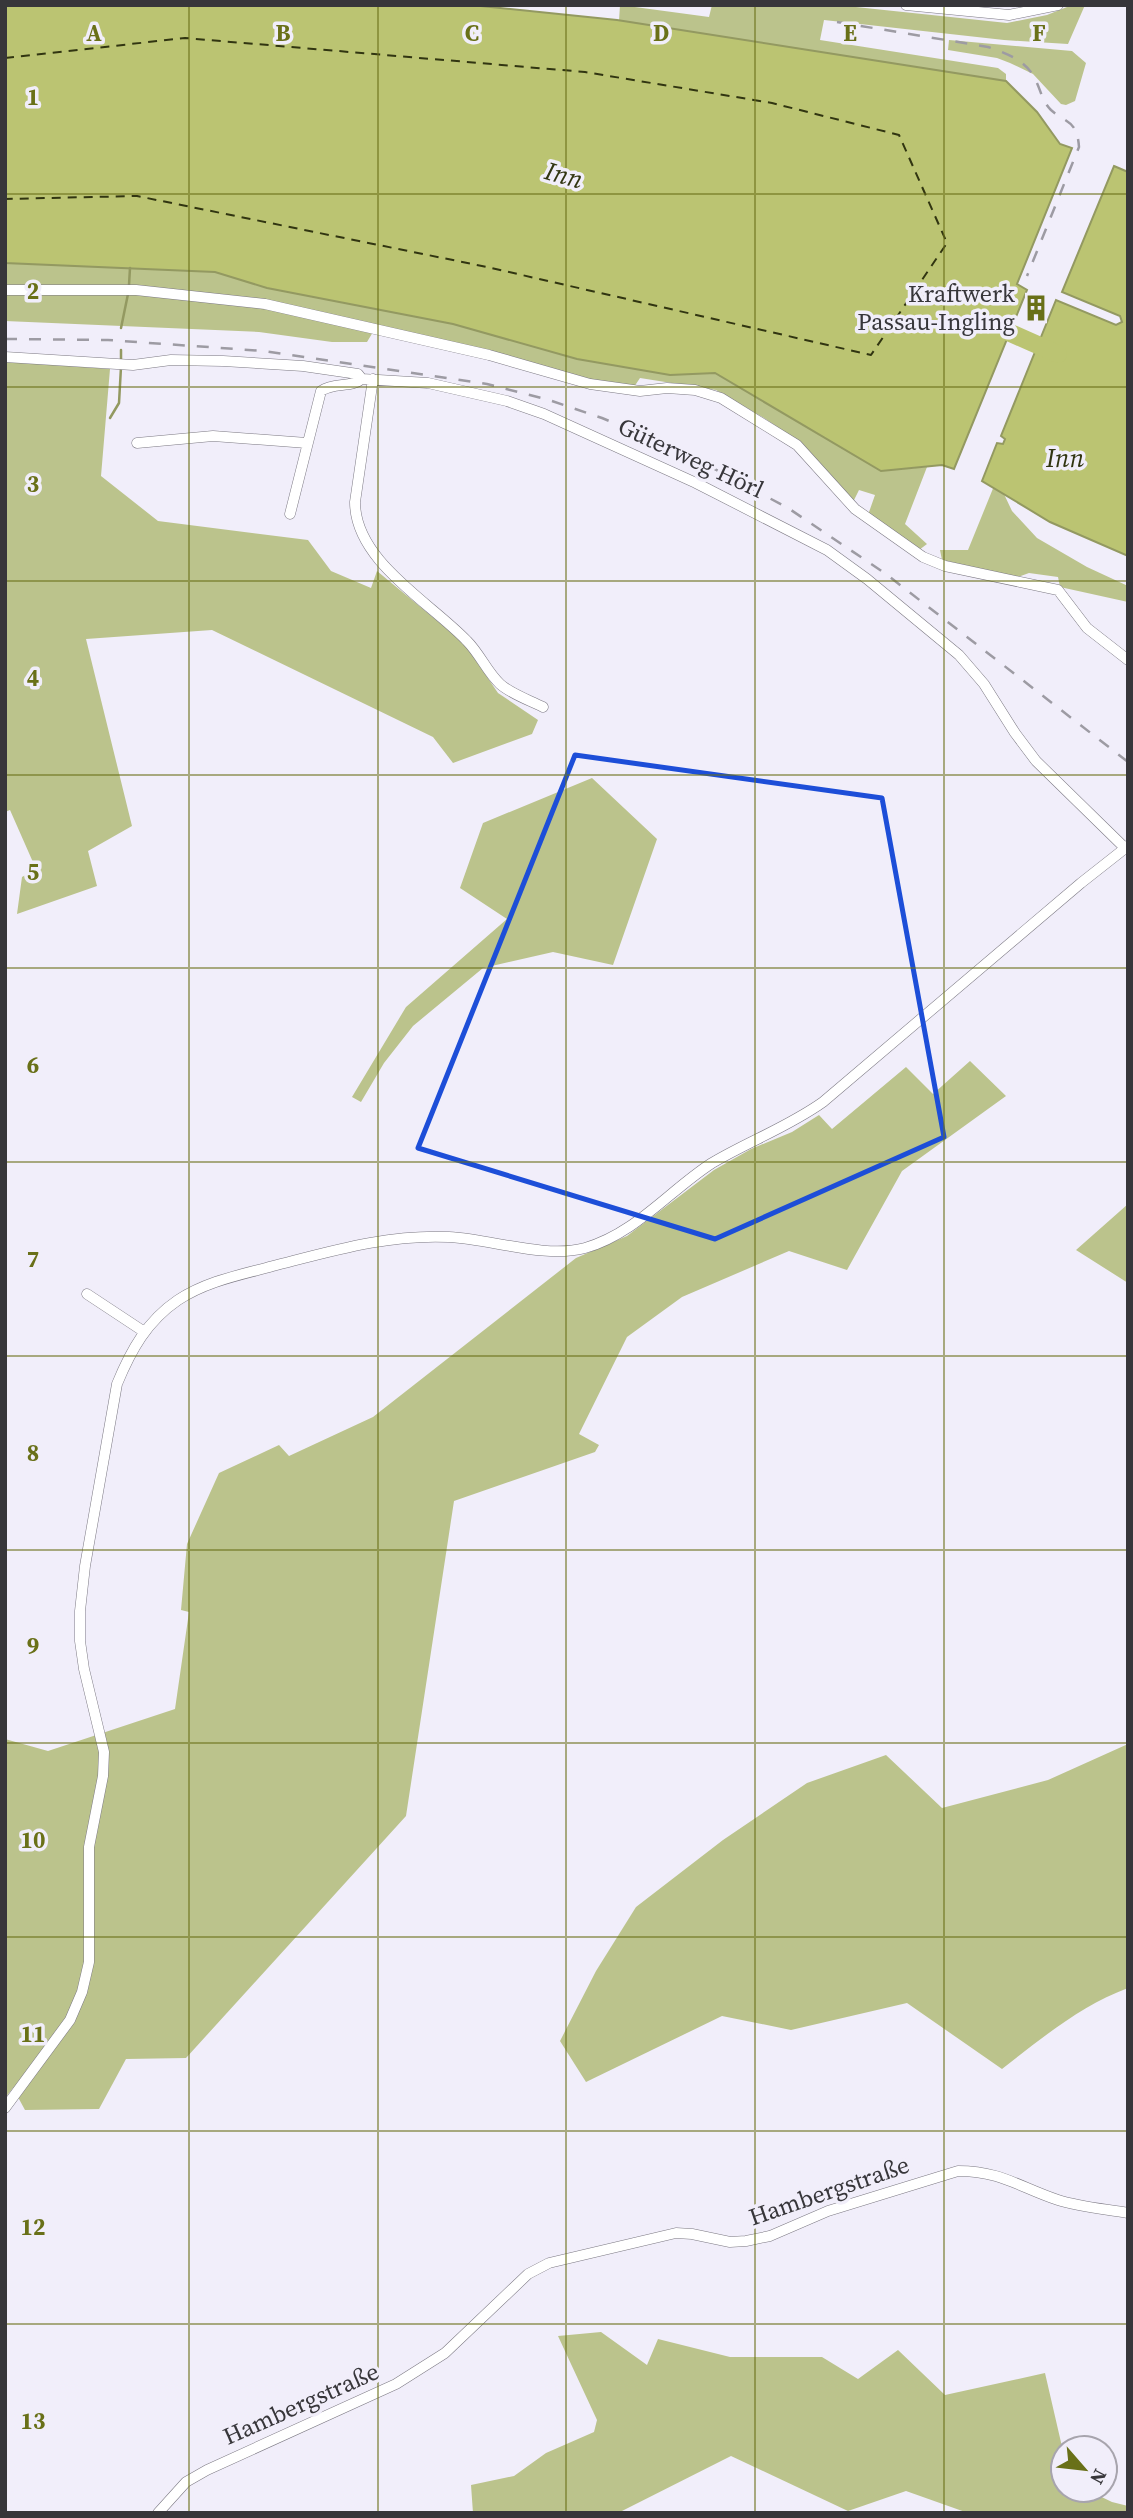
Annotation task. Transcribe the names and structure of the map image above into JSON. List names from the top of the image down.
{
  "streets": {
    "street": ["Güterweg Hörl", "Hambergstraße"]
  },
  "water": ["Inn"],
  "places": {
    "building": ["Kraftwerk Passau-Ingling"]
  },
  "north": "bottom right",
  "grid": {
    "columns": [
      "A",
      "B",
      "C",
      "D",
      "E",
      "F"
    ],
    "rows": [
      "1",
      "2",
      "3",
      "4",
      "5",
      "6",
      "7",
      "8",
      "9",
      "10",
      "11",
      "12",
      "13"
    ]
  }
}
